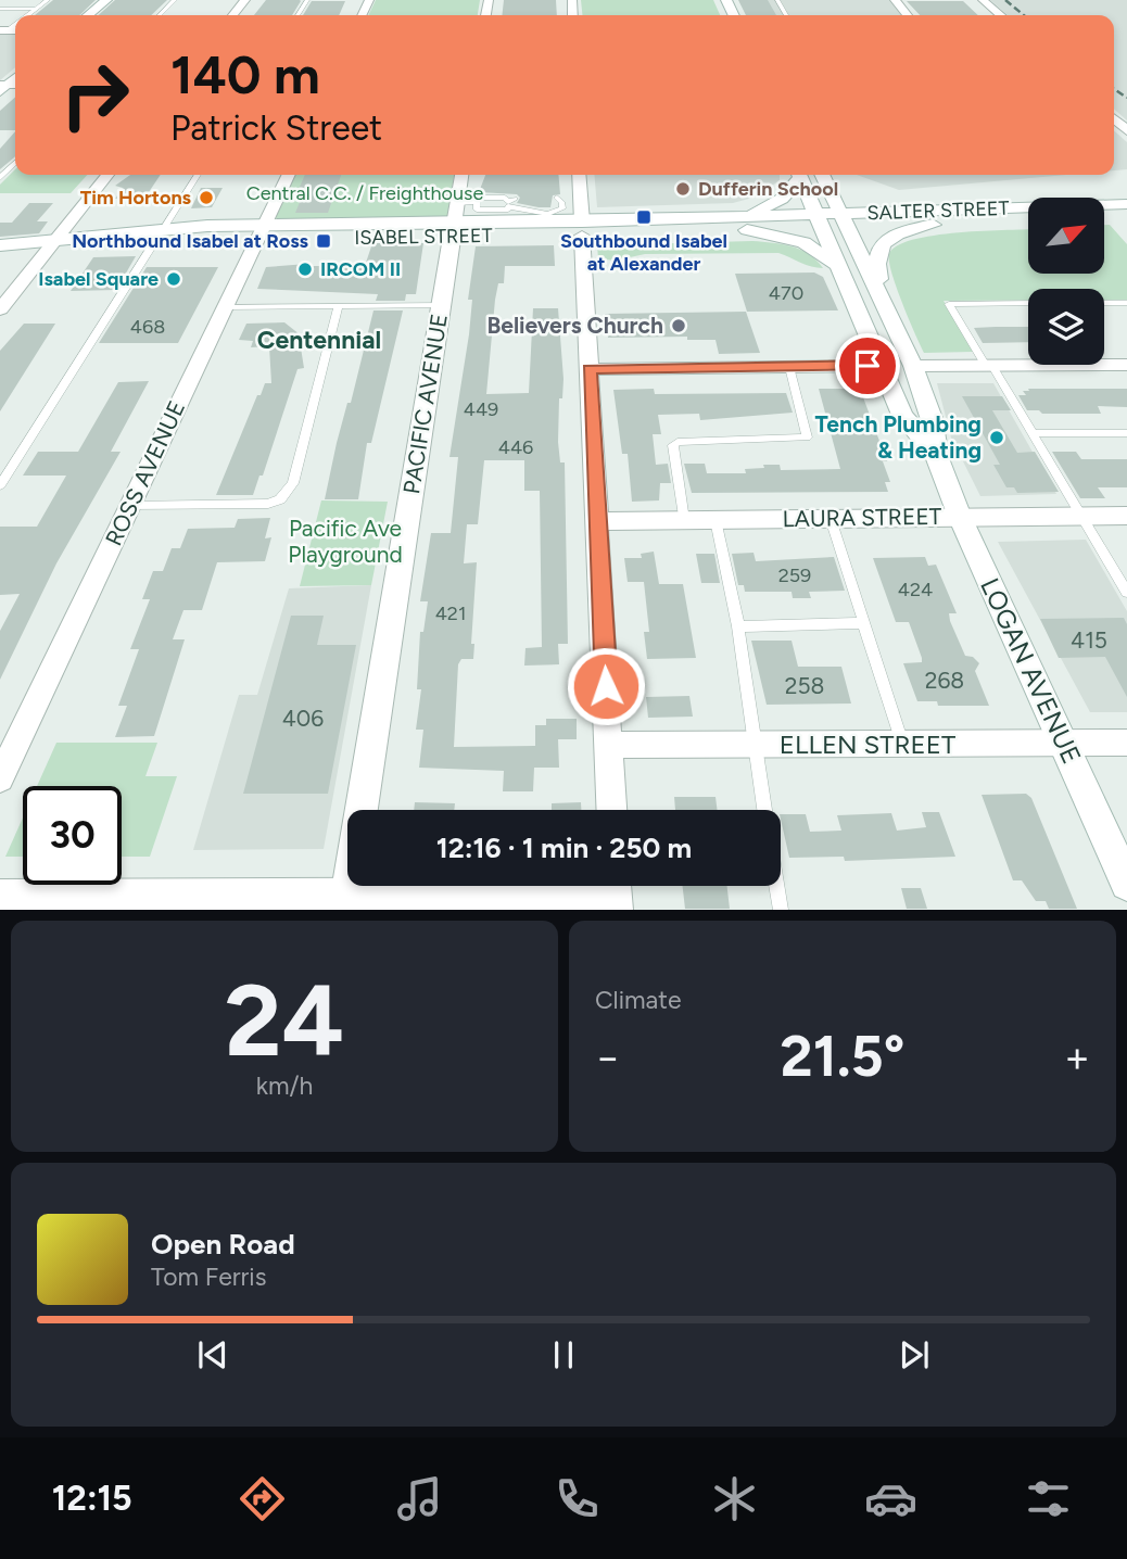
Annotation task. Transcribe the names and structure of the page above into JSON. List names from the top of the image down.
{
  "streets": {
    "main road": [
      "SALTER STREET",
      "ISABEL STREET",
      "PACIFIC AVENUE",
      "LOGAN AVENUE"
    ],
    "street": ["ROSS AVENUE", "LAURA STREET", "ELLEN STREET"]
  },
  "crossings": [
    ["SALTER STREET", "ISABEL STREET"],
    ["SALTER STREET", "LOGAN AVENUE"],
    ["ISABEL STREET", "PACIFIC AVENUE"],
    ["ISABEL STREET", "ROSS AVENUE"],
    ["ISABEL STREET", "LOGAN AVENUE"],
    ["LAURA STREET", "LOGAN AVENUE"],
    ["LOGAN AVENUE", "ELLEN STREET"]
  ],
  "districts": ["Centennial"],
  "parks": ["Central C.C. / Freighthouse", "Pacific Ave Playground"],
  "places": {
    "other": [
      "Dufferin School",
      "Tim Hortons",
      "IRCOM II",
      "Isabel Square",
      "Believers Church",
      "Tench Plumbing & Heating"
    ],
    "transit": ["Southbound Isabel at Alexander", "Northbound Isabel at Ross"]
  },
  "house_numbers": [
    "470",
    "468",
    "449",
    "446",
    "259",
    "424",
    "421",
    "415",
    "268",
    "258",
    "406"
  ],
  "north": "top right",
  "page": {
    "turn": ["140 m", "Patrick Street"],
    "limit": "30",
    "trip": "12:16 · 1 min · 250 m",
    "tile": [
      ["24", "km/h"],
      "Climate"
    ],
    "heat": ["−", "21.5°", "+"],
    "song": ["Open Road", "Tom Ferris"],
    "tabs": "12:15"
  }
}
